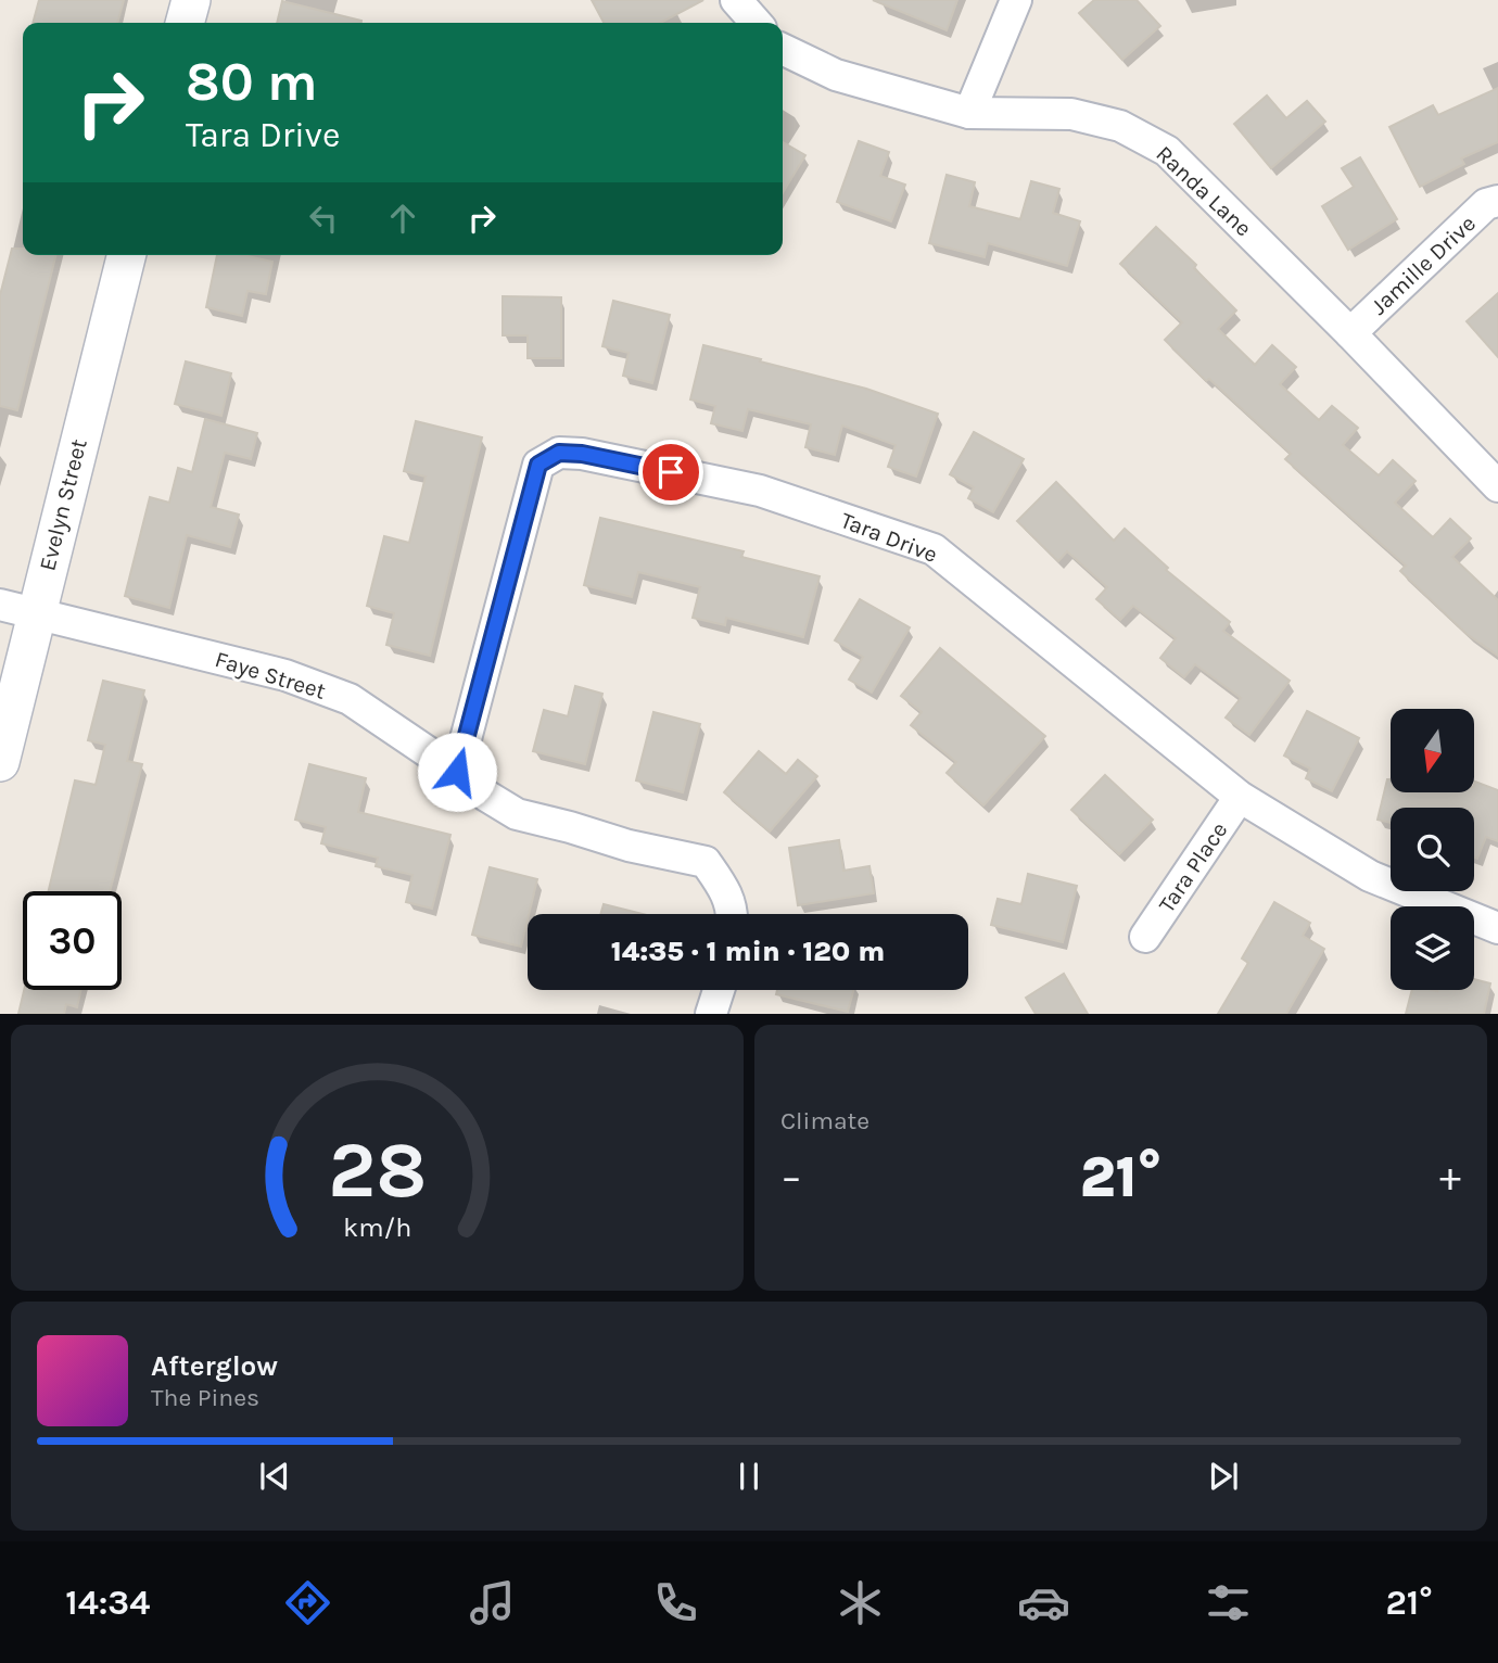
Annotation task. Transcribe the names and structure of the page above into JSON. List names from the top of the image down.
{
  "streets": {
    "street": [
      "Randa Lane",
      "Jamille Drive",
      "Evelyn Street",
      "Tara Drive",
      "Faye Street",
      "Tara Place"
    ]
  },
  "crossings": [
    ["Randa Lane", "Jamille Drive"],
    ["Evelyn Street", "Faye Street"],
    ["Tara Drive", "Faye Street"],
    ["Tara Drive", "Tara Place"]
  ],
  "north": "bottom",
  "page": {
    "turn": ["80 m", "Tara Drive"],
    "limit": "30",
    "trip": "14:35 · 1 min · 120 m",
    "tile": "Climate",
    "heat": ["−", "21°", "+"],
    "song": ["Afterglow", "The Pines"],
    "tabs": ["14:34", "21°"],
    "gauge": ["28", "km/h"]
  }
}
